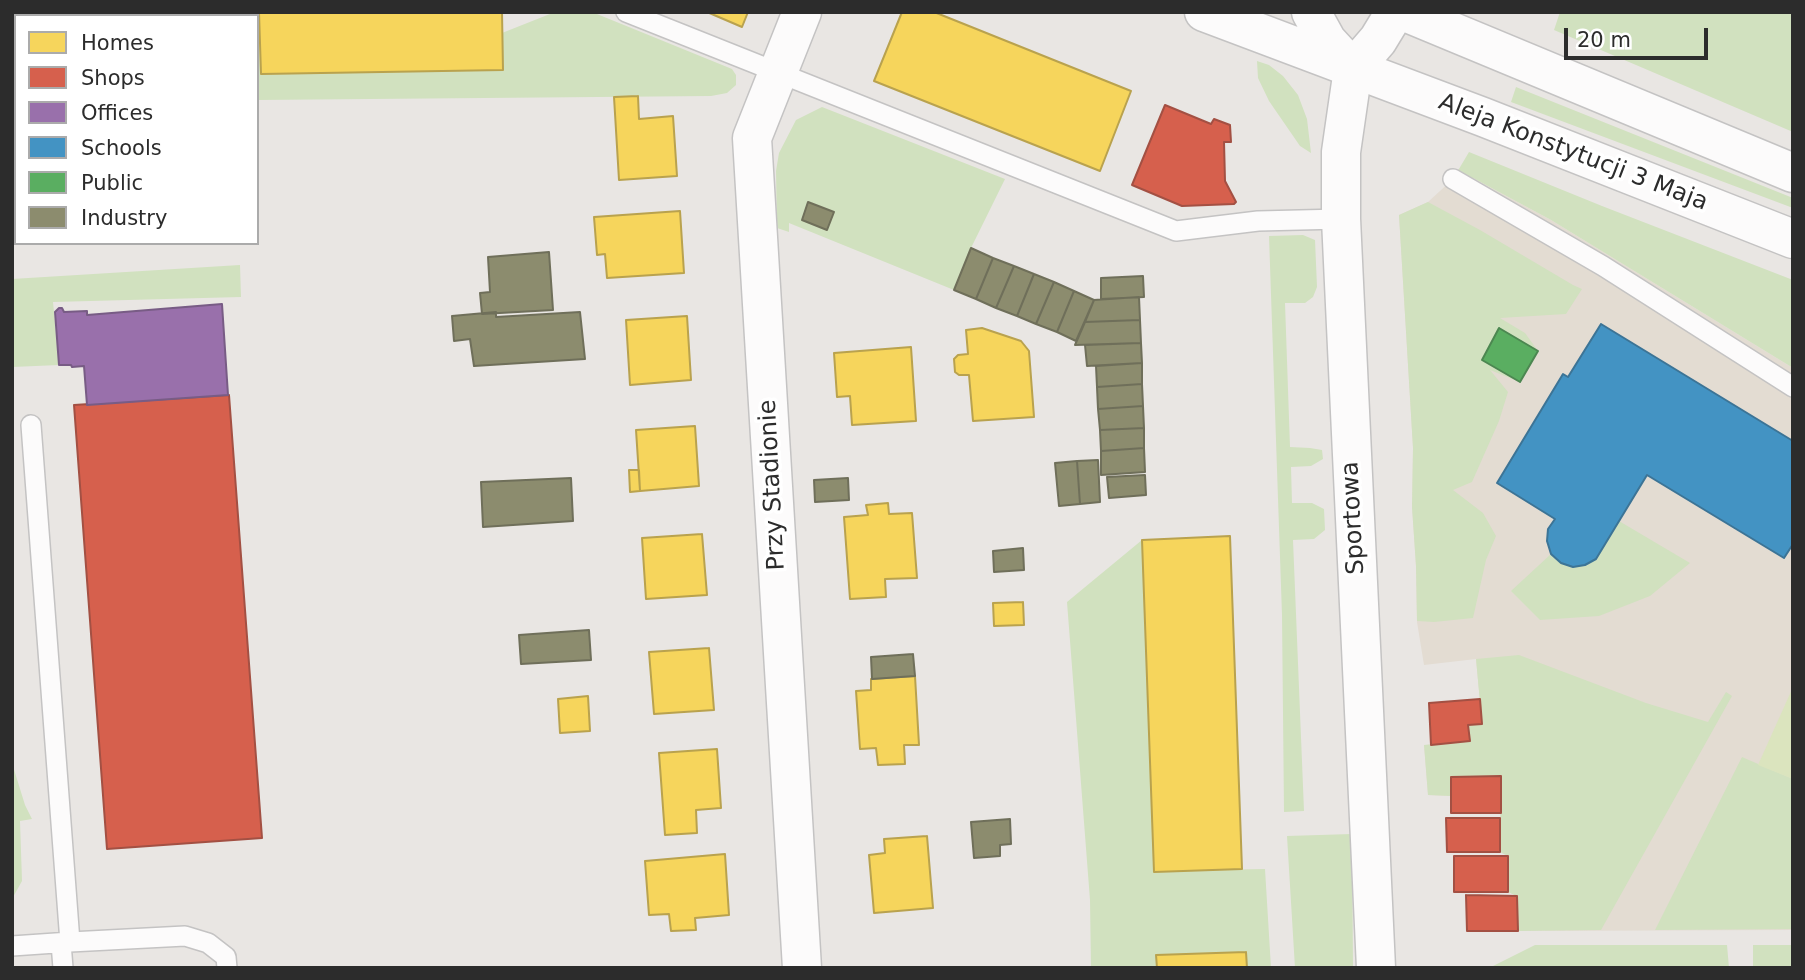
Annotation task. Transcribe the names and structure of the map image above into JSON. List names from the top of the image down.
{
  "streets": {
    "street": ["Aleja Konstytucji 3 Maja", "Przy Stadionie", "Sportowa"]
  },
  "crossings": [
    ["Aleja Konstytucji 3 Maja", "Sportowa"]
  ],
  "legend": [
    "Homes",
    "Shops",
    "Offices",
    "Schools",
    "Public",
    "Industry"
  ],
  "scale_bar": "20 m"
}
